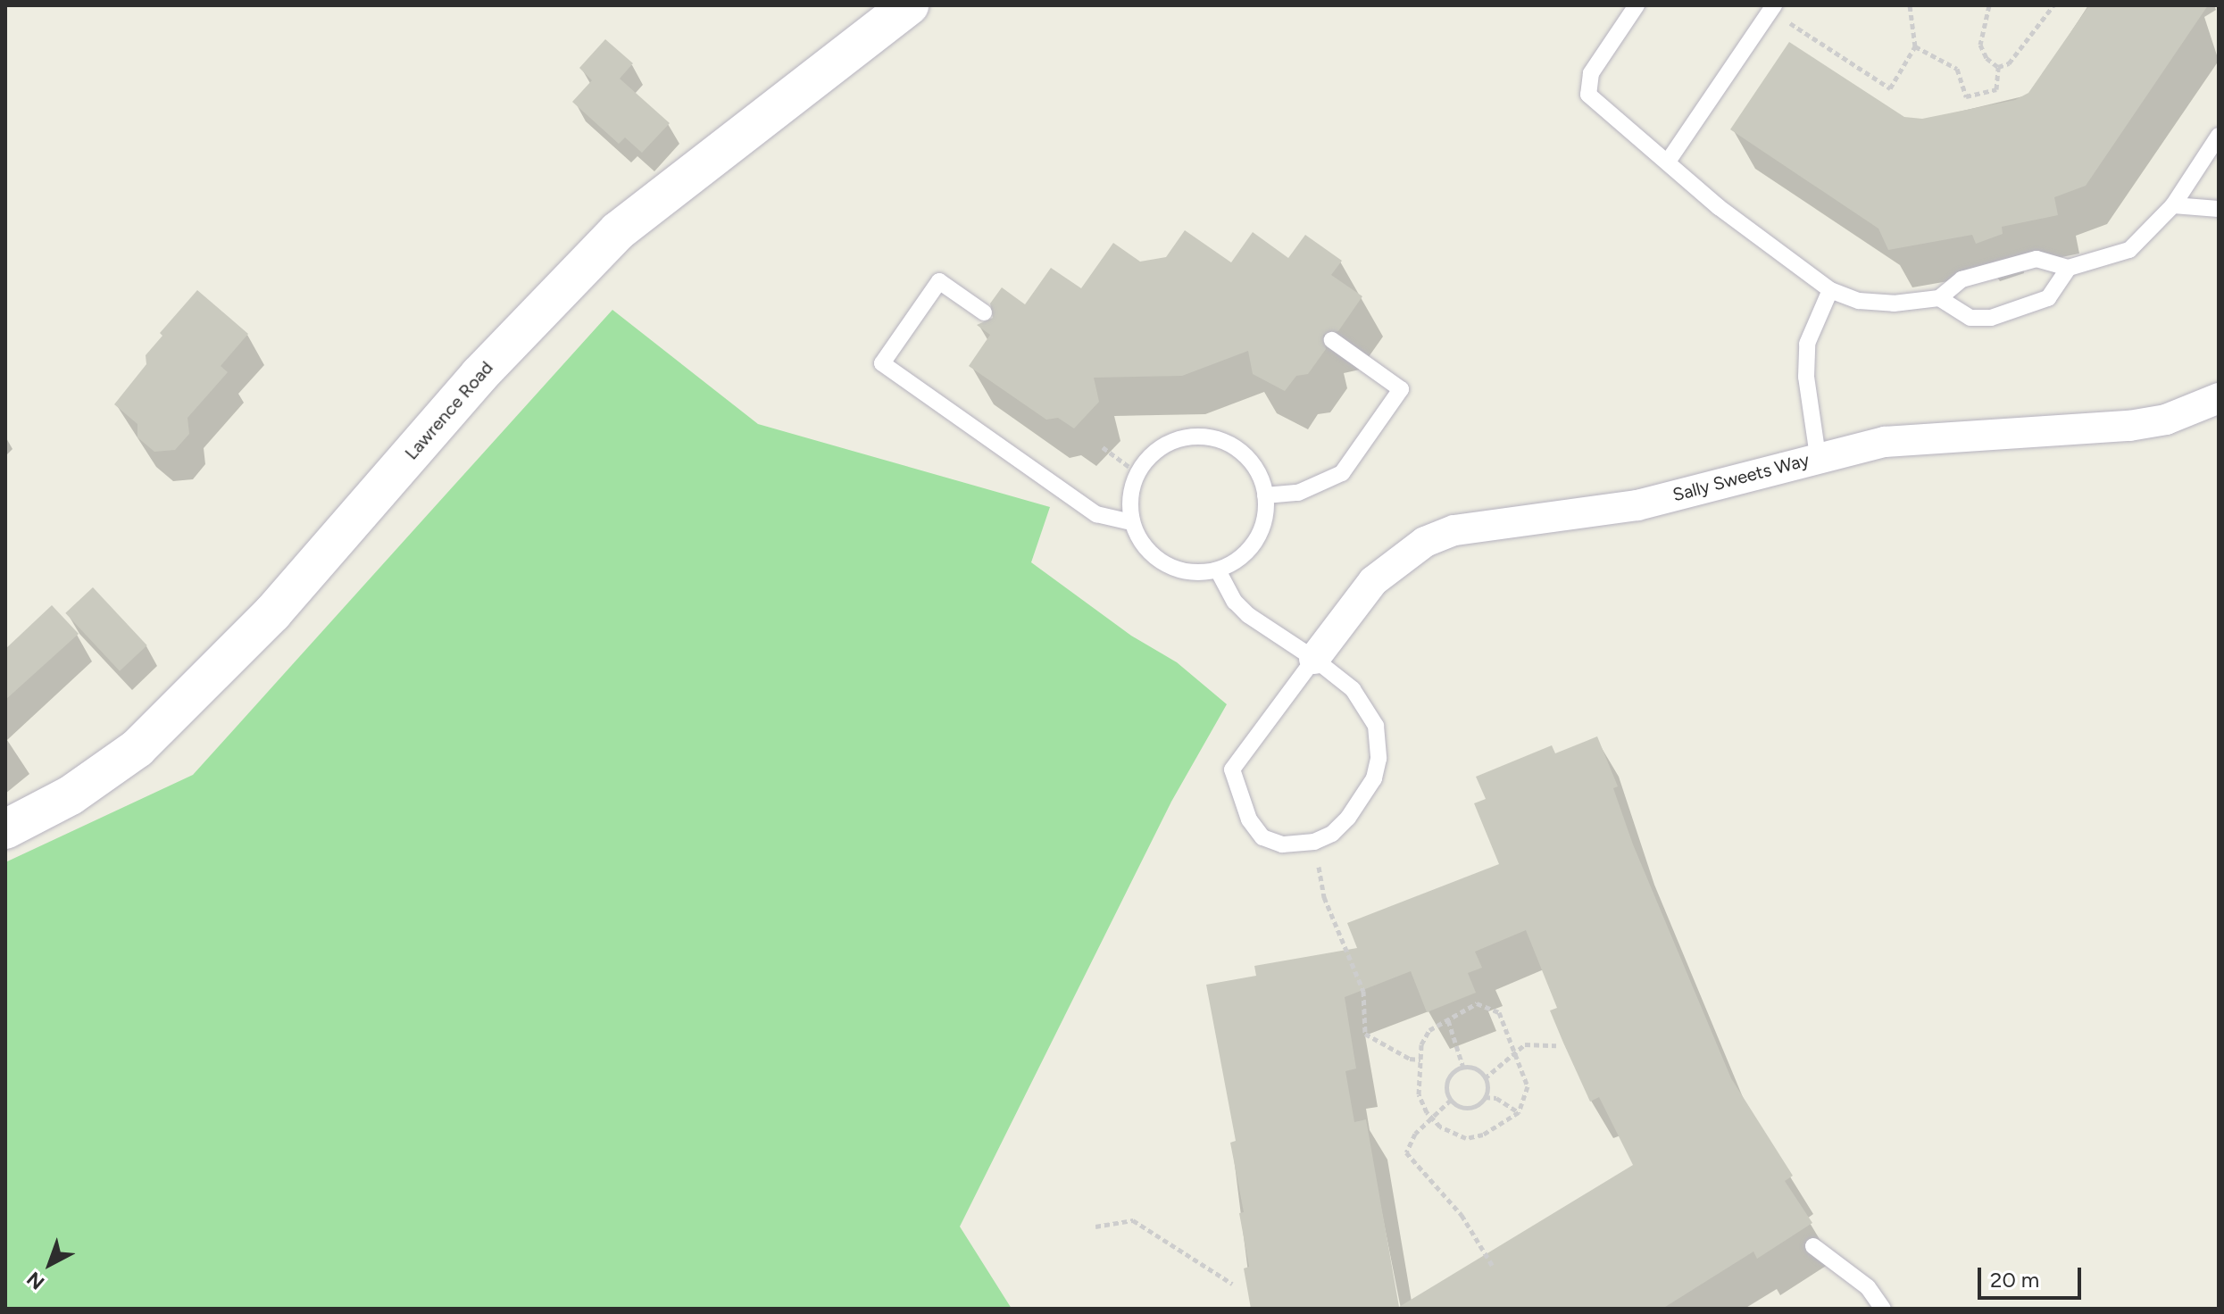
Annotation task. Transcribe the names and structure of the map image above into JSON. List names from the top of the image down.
{
  "streets": {
    "street": ["Lawrence Road", "Sally Sweets Way"]
  },
  "scale_bar": "20 m",
  "north": "bottom left"
}
